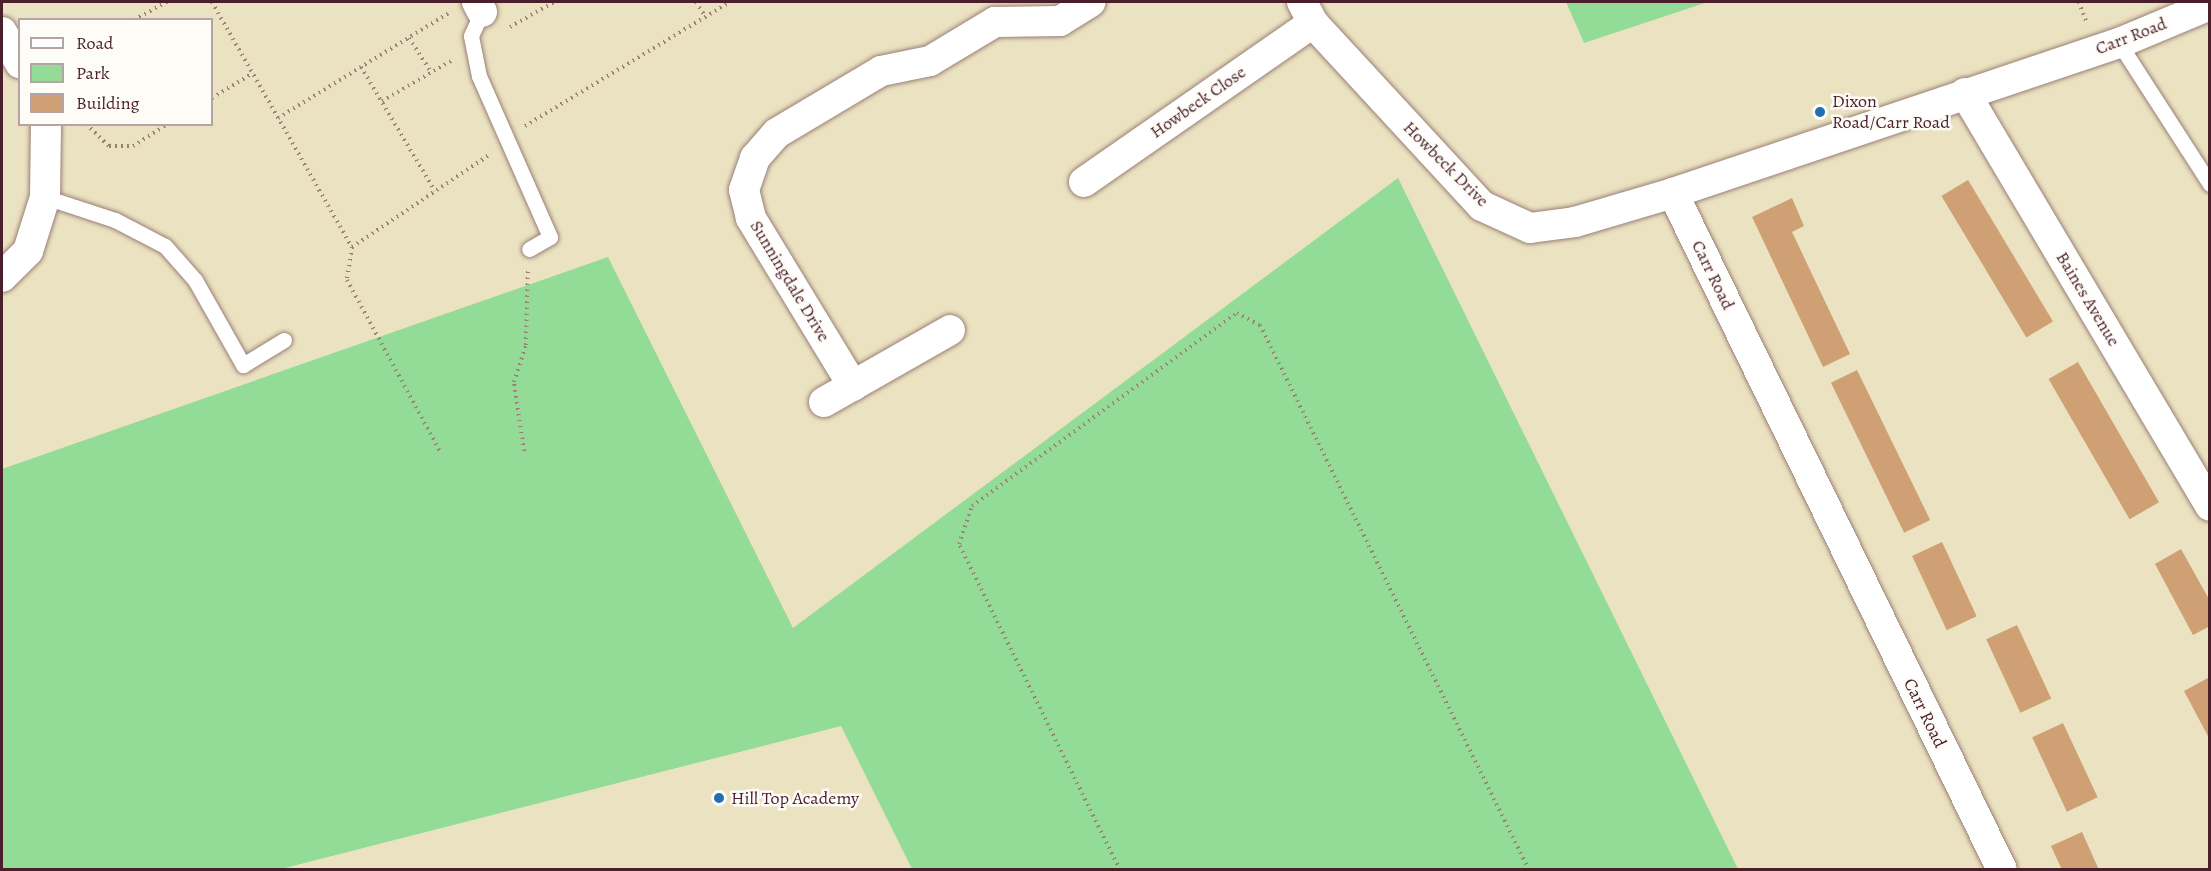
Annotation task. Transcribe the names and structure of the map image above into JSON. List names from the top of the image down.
{
  "streets": {
    "street": [
      "Carr Road",
      "Howbeck Close",
      "Howbeck Drive",
      "Sunningdale Drive",
      "Baines Avenue"
    ]
  },
  "crossings": [
    ["Carr Road", "Howbeck Drive"],
    ["Carr Road", "Baines Avenue"],
    ["Howbeck Close", "Howbeck Drive"]
  ],
  "places": ["Dixon Road/Carr Road", "Hill Top Academy"],
  "legend": ["Road", "Park", "Building"]
}
